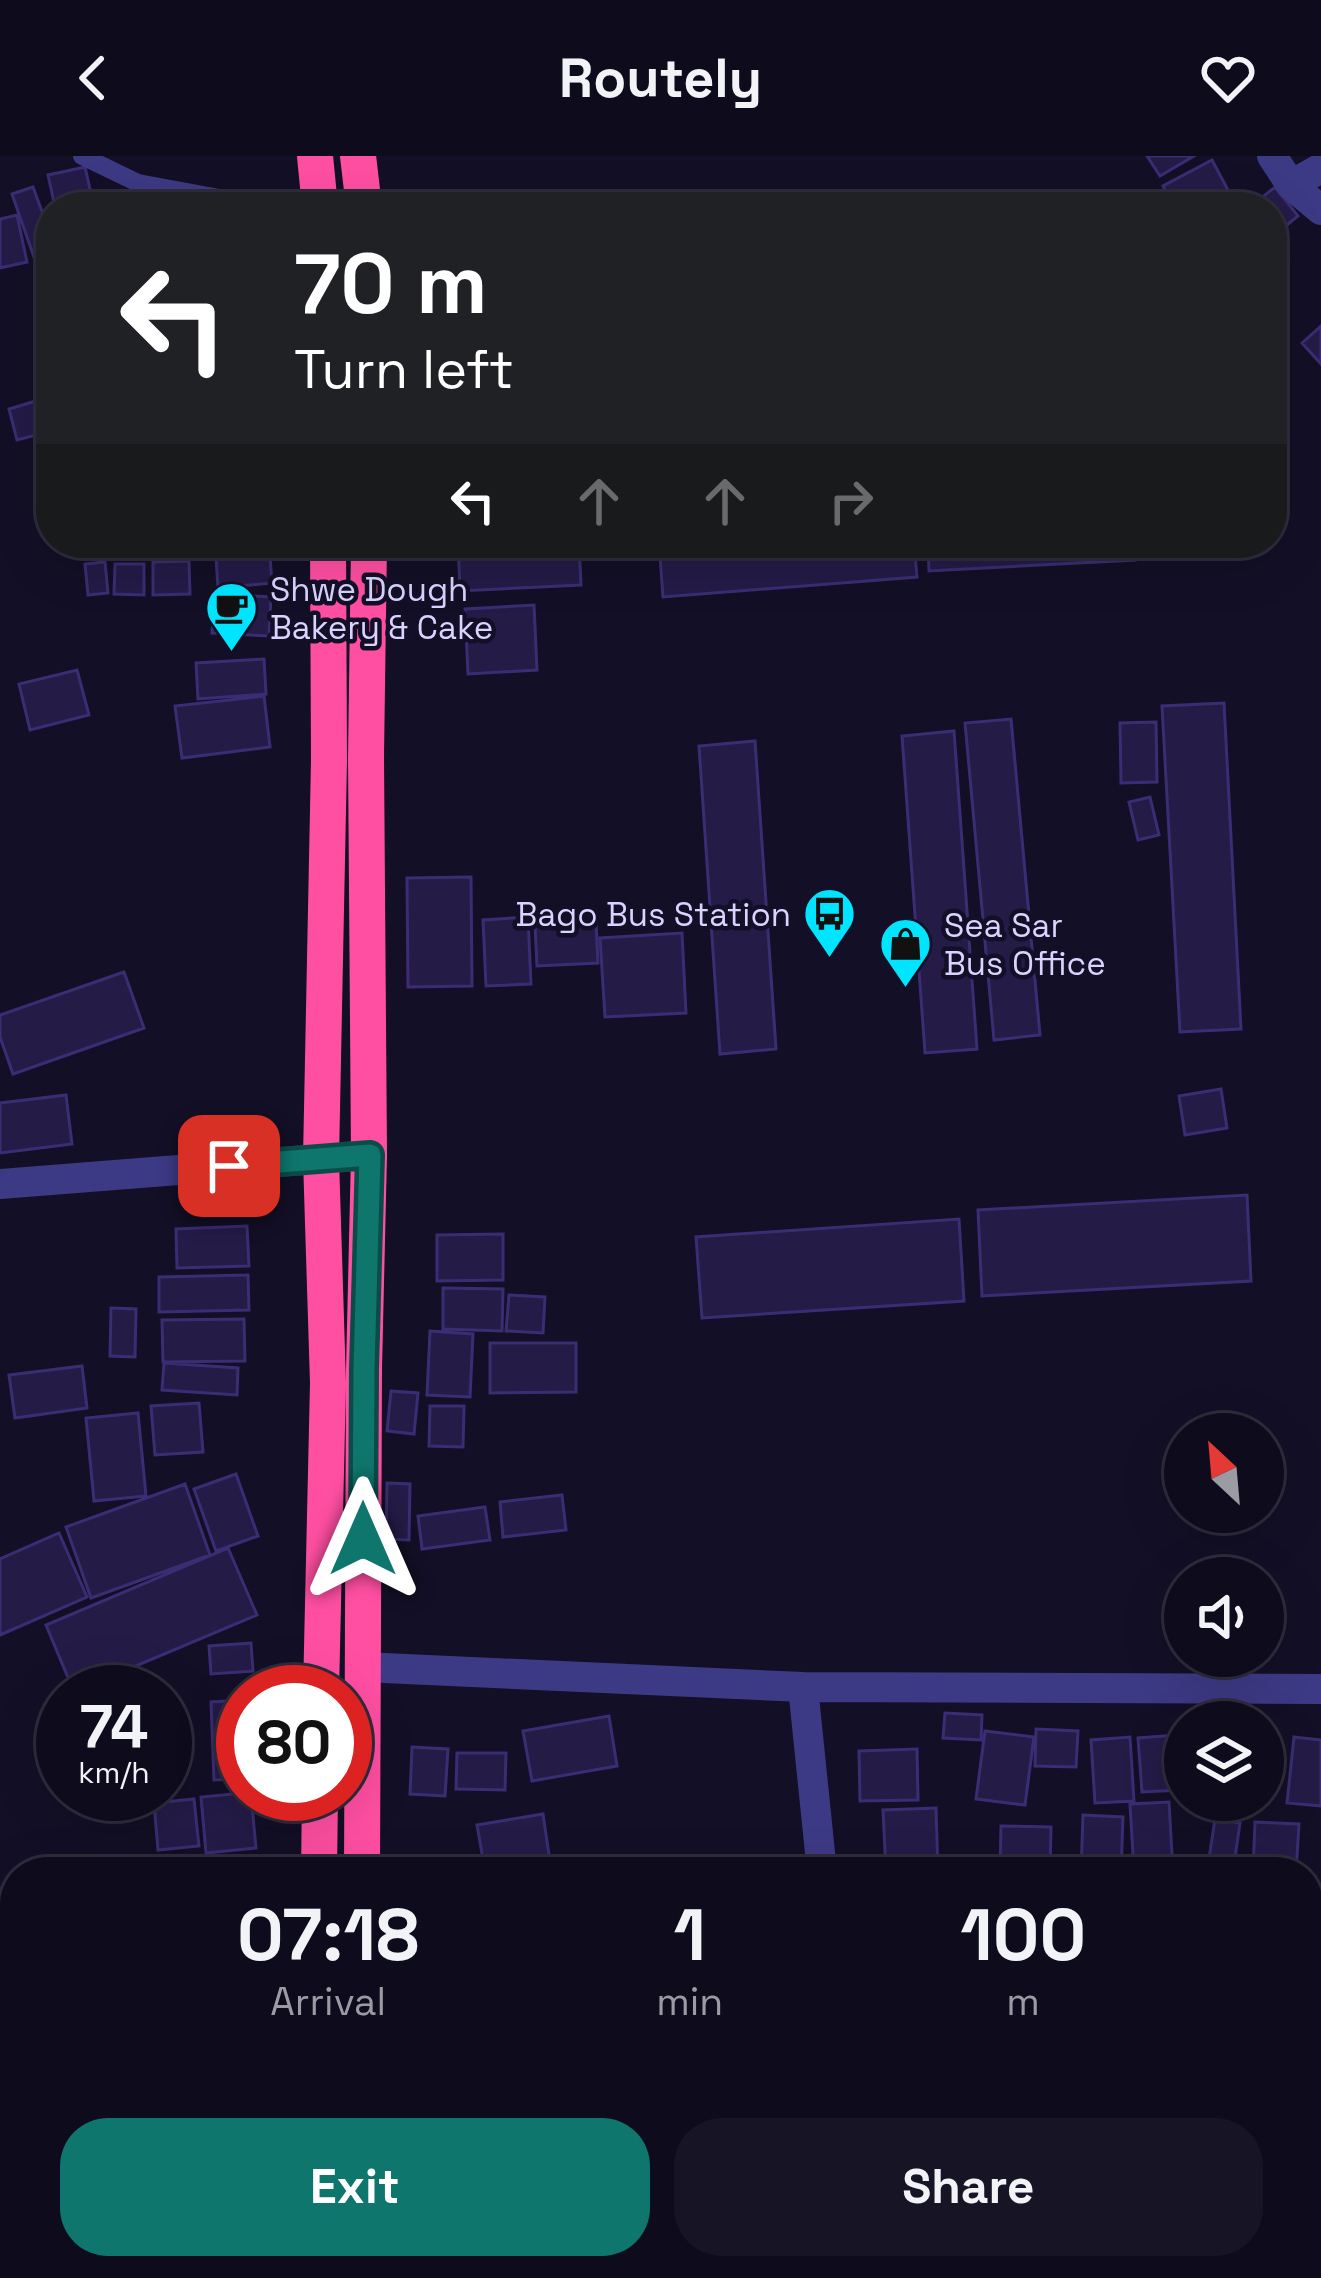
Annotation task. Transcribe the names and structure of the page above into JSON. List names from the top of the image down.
{
  "places": {
    "cafe": ["Shwe Dough Bakery & Cake"],
    "bus stop": ["Bago Bus Station"],
    "shop": ["Sea Sar Bus Office"]
  },
  "north": "top left",
  "page": {
    "header": "Routely",
    "turn": ["70 m", "Turn left"],
    "speed": "74 km/h",
    "limit": "80",
    "eta": [
      "07:18",
      "Arrival",
      "1",
      "min",
      "100",
      "m"
    ],
    "buttons": ["Exit", "Share"]
  }
}
